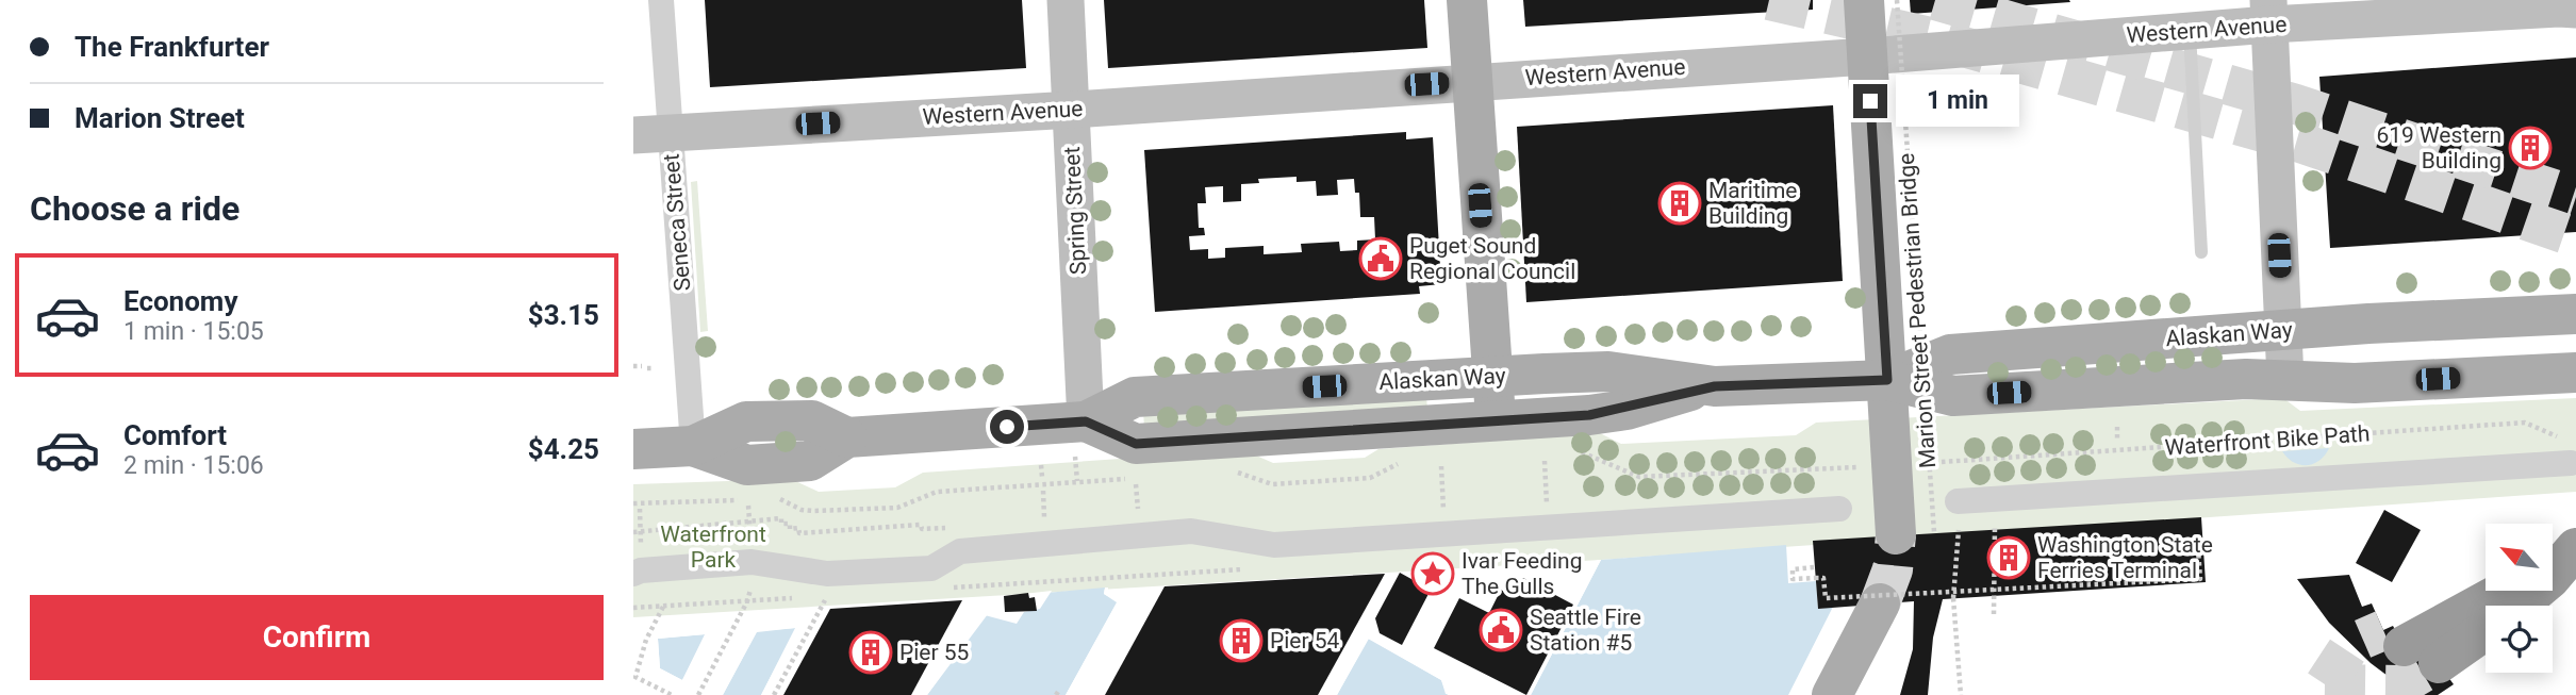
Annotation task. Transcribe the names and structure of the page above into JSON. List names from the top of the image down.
{
  "streets": {
    "main road": ["Western Avenue", "Spring Street", "Alaskan Way"],
    "street": ["Seneca Street"],
    "path": ["Marion Street Pedestrian Bridge", "Waterfront Bike Path"]
  },
  "crossings": [
    ["Western Avenue", "Spring Street"],
    ["Western Avenue", "Seneca Street"],
    ["Spring Street", "Alaskan Way"],
    ["Seneca Street", "Alaskan Way"]
  ],
  "parks": ["Waterfront Park"],
  "places": {
    "building": [
      "619 Western Building",
      "Maritime Building",
      "Washington State Ferries Terminal",
      "Pier 54",
      "Pier 55"
    ],
    "public building": ["Puget Sound Regional Council", "Seattle Fire Station #5"],
    "place": ["Ivar Feeding The Gulls"]
  },
  "north": "top left",
  "page": {
    "banner": ["The Frankfurter", "Marion Street"],
    "bubble": "1 min",
    "heading": "Choose a ride",
    "list": [
      {
        "name": "Economy",
        "note": "1 min · 15:05",
        "value": "$3.15"
      },
      {
        "name": "Comfort",
        "note": "2 min · 15:06",
        "value": "$4.25"
      }
    ],
    "buttons": "Confirm"
  }
}
